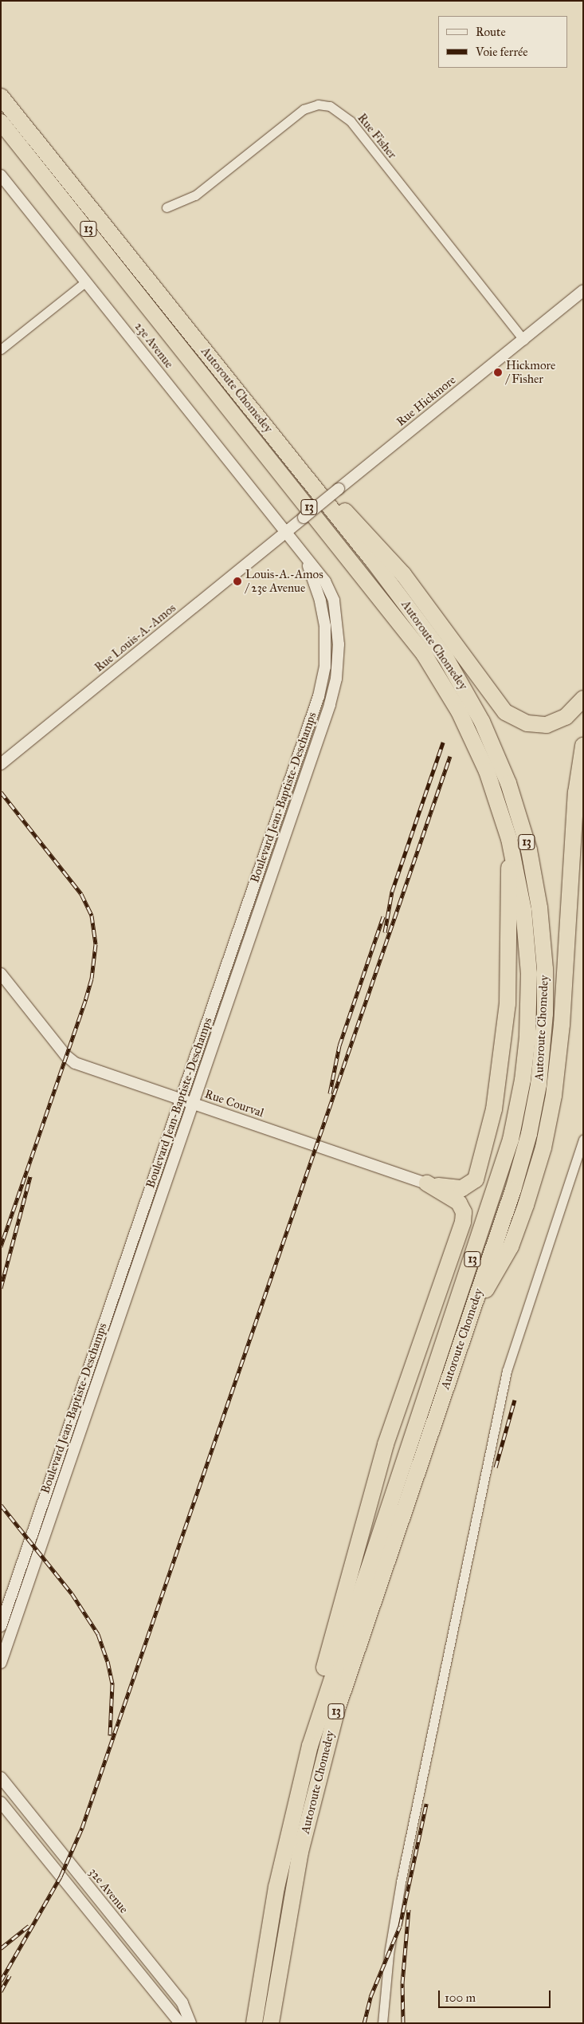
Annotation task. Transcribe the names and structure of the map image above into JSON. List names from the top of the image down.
{
  "streets": {
    "highway": ["13", "Autoroute Chomedey"],
    "street": [
      "Rue Fisher",
      "23e Avenue",
      "Rue Hickmore",
      "Rue Louis-A.-Amos",
      "Boulevard Jean-Baptiste-Deschamps",
      "Rue Courval",
      "32e Avenue"
    ]
  },
  "crossings": [
    ["Rue Fisher", "Rue Hickmore"],
    ["23e Avenue", "Rue Hickmore"],
    ["23e Avenue", "Rue Louis-A.-Amos"],
    ["23e Avenue", "Boulevard Jean-Baptiste-Deschamps"],
    ["Rue Hickmore", "Rue Louis-A.-Amos"],
    ["Rue Hickmore", "Boulevard Jean-Baptiste-Deschamps"],
    ["Rue Louis-A.-Amos", "Boulevard Jean-Baptiste-Deschamps"],
    ["Boulevard Jean-Baptiste-Deschamps", "Rue Courval"]
  ],
  "places": ["Hickmore / Fisher", "Louis-A.-Amos / 23e Avenue"],
  "legend": ["Route", "Voie ferrée"],
  "scale_bar": "100 m"
}
